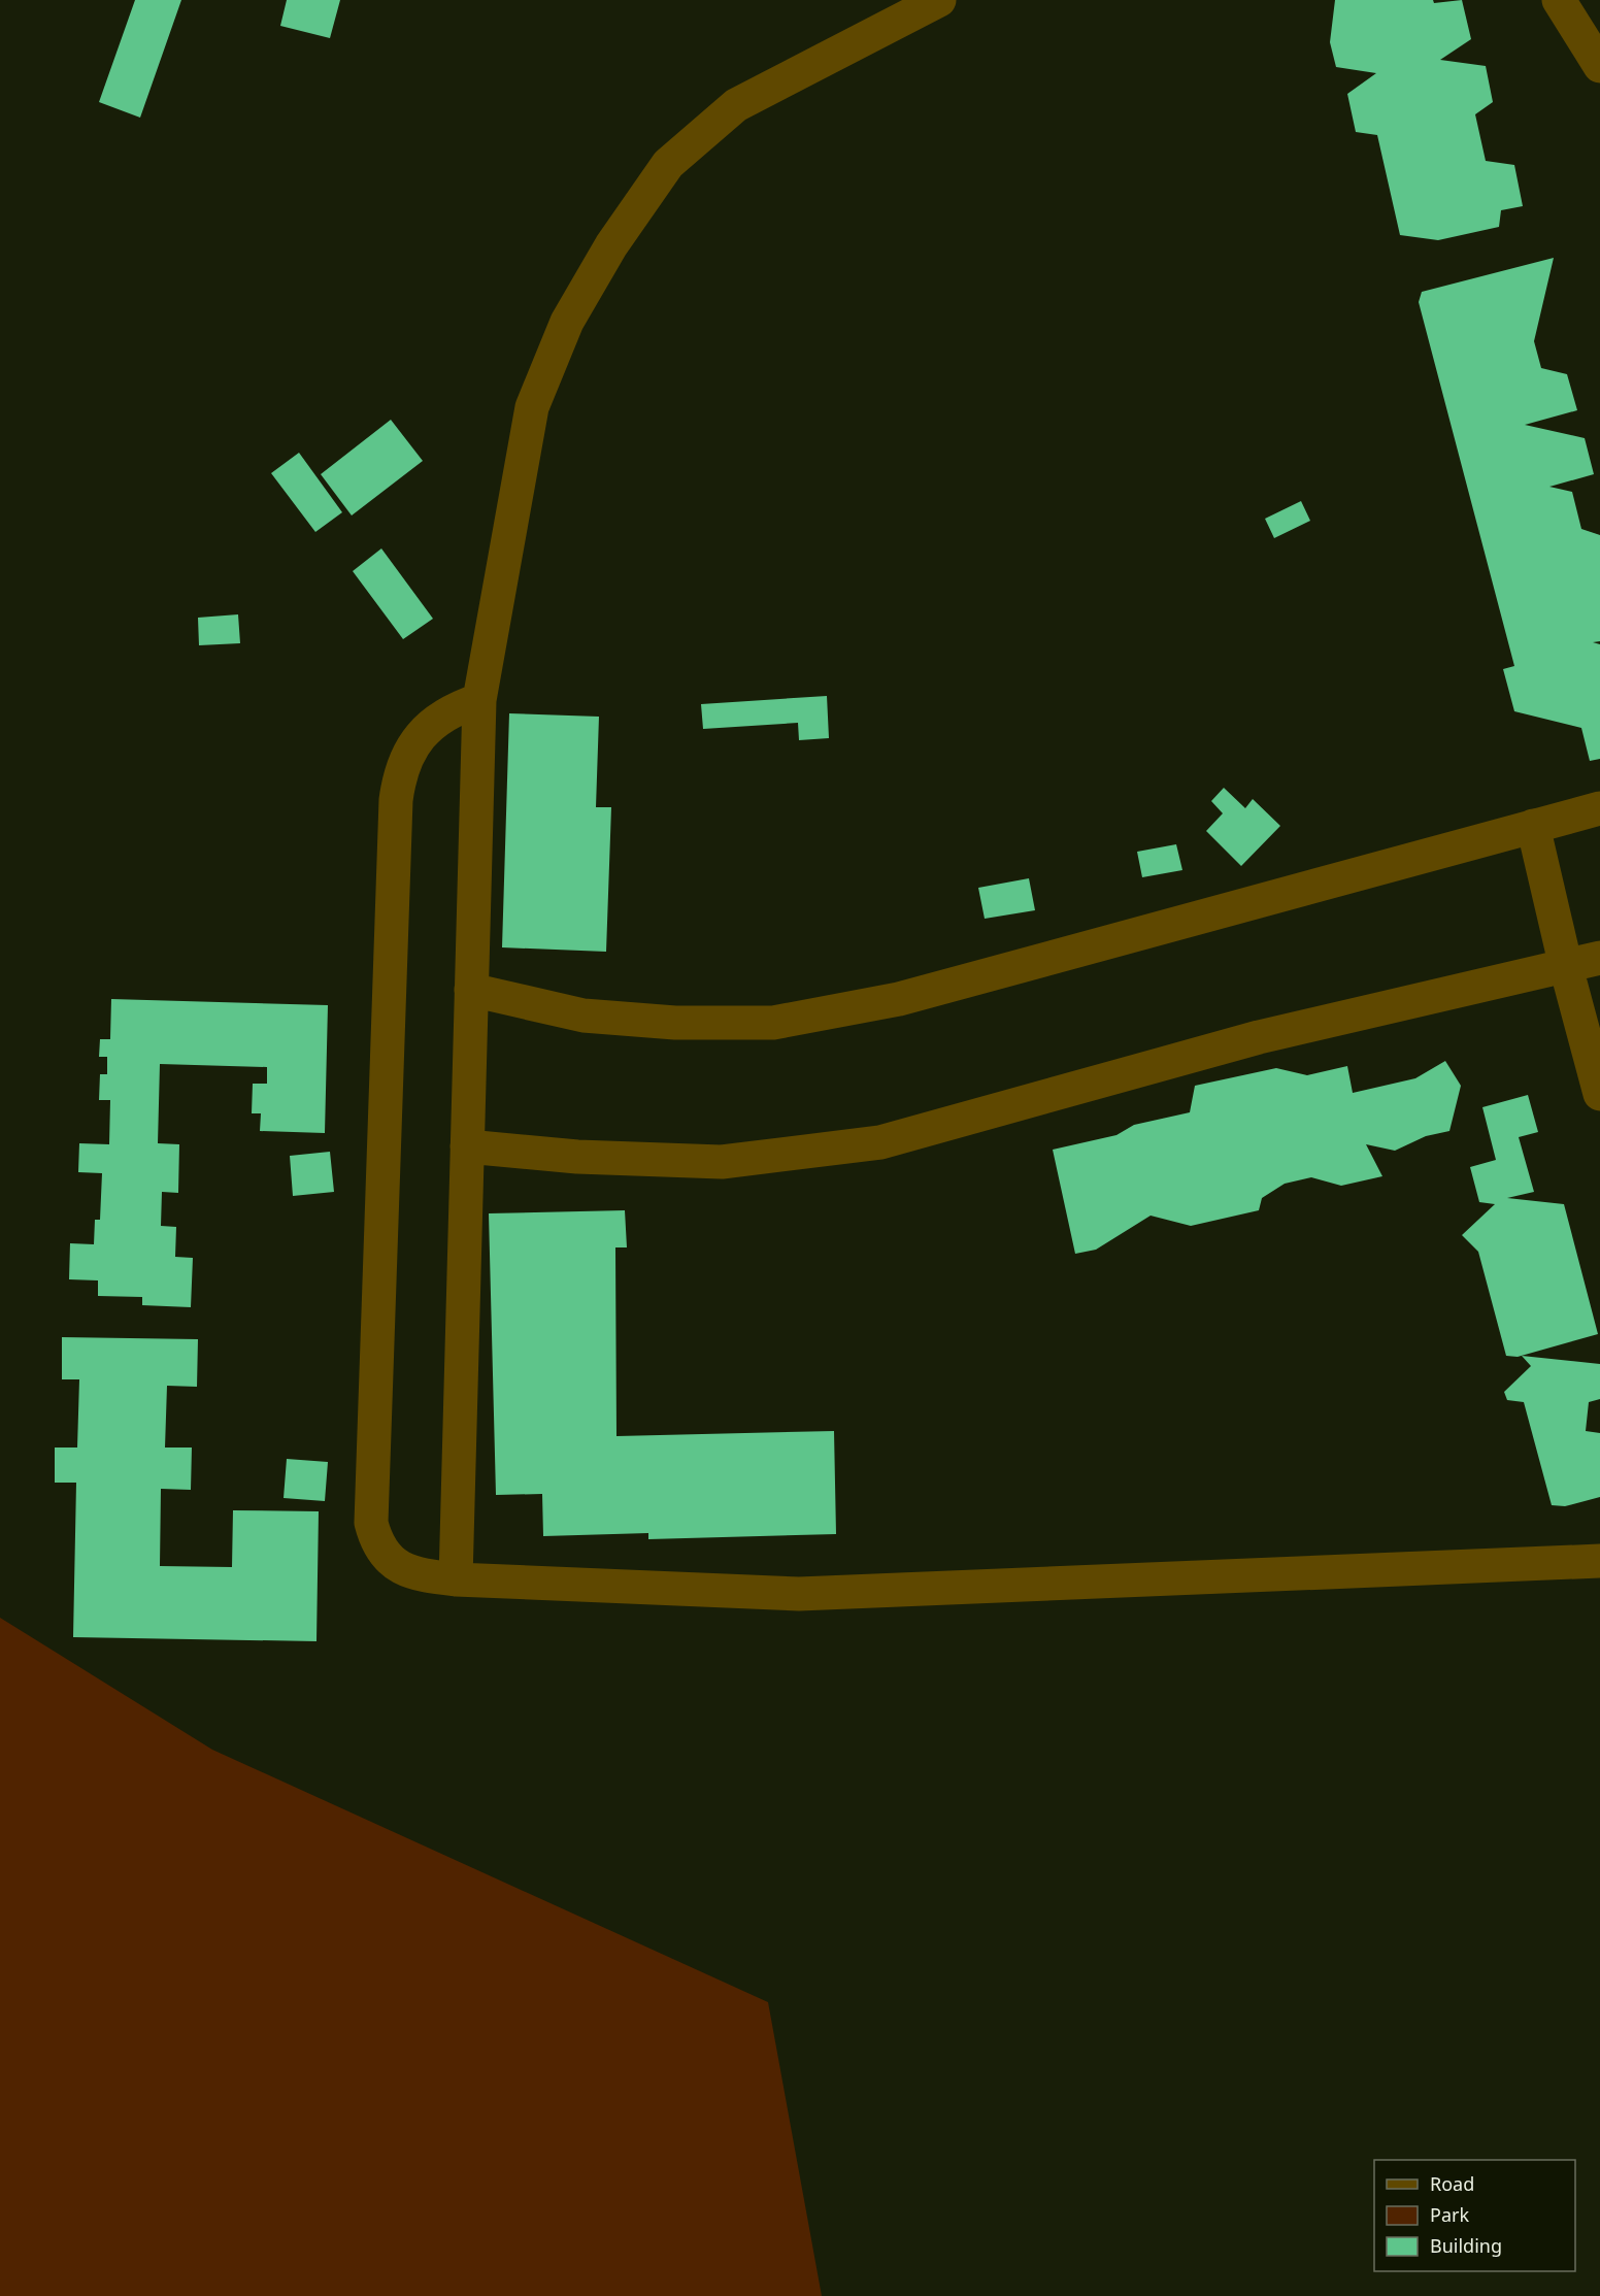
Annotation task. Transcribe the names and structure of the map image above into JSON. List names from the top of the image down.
{
  "legend": ["Road", "Park", "Building"]
}
